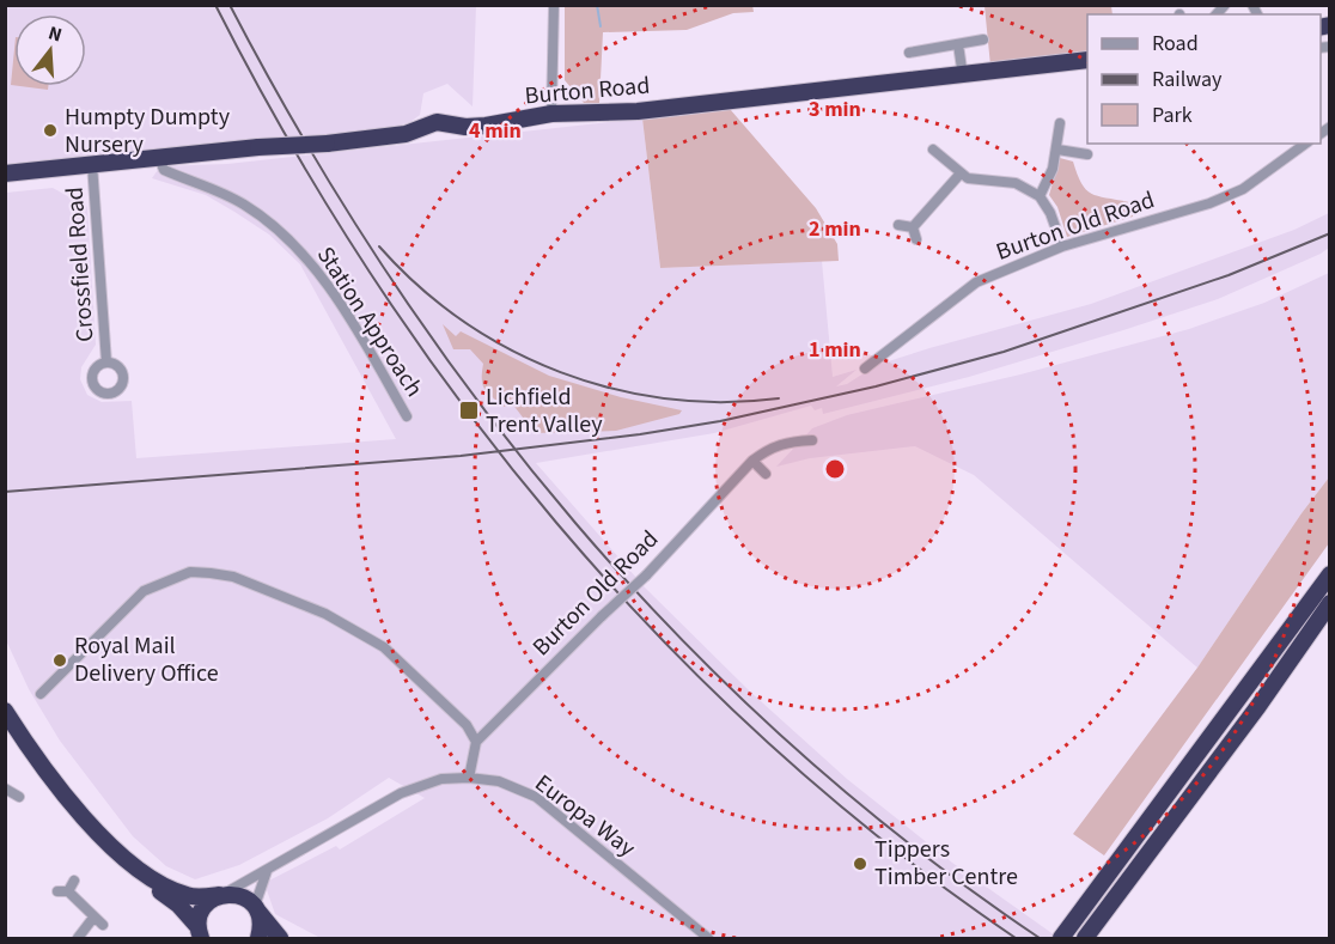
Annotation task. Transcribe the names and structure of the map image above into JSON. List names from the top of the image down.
{
  "streets": {
    "highway": ["Burton Road"],
    "street": [
      "Burton Old Road",
      "Crossfield Road",
      "Station Approach",
      "Europa Way"
    ]
  },
  "crossings": [
    ["Burton Road", "Crossfield Road"],
    ["Burton Road", "Station Approach"]
  ],
  "places": {
    "other": ["Humpty Dumpty Nursery", "Royal Mail Delivery Office", "Tippers Timber Centre"],
    "transit": ["Lichfield Trent Valley"]
  },
  "legend": ["Road", "Railway", "Park"],
  "north": "top",
  "rings": [
    "3 min",
    "4 min",
    "2 min",
    "1 min"
  ]
}
